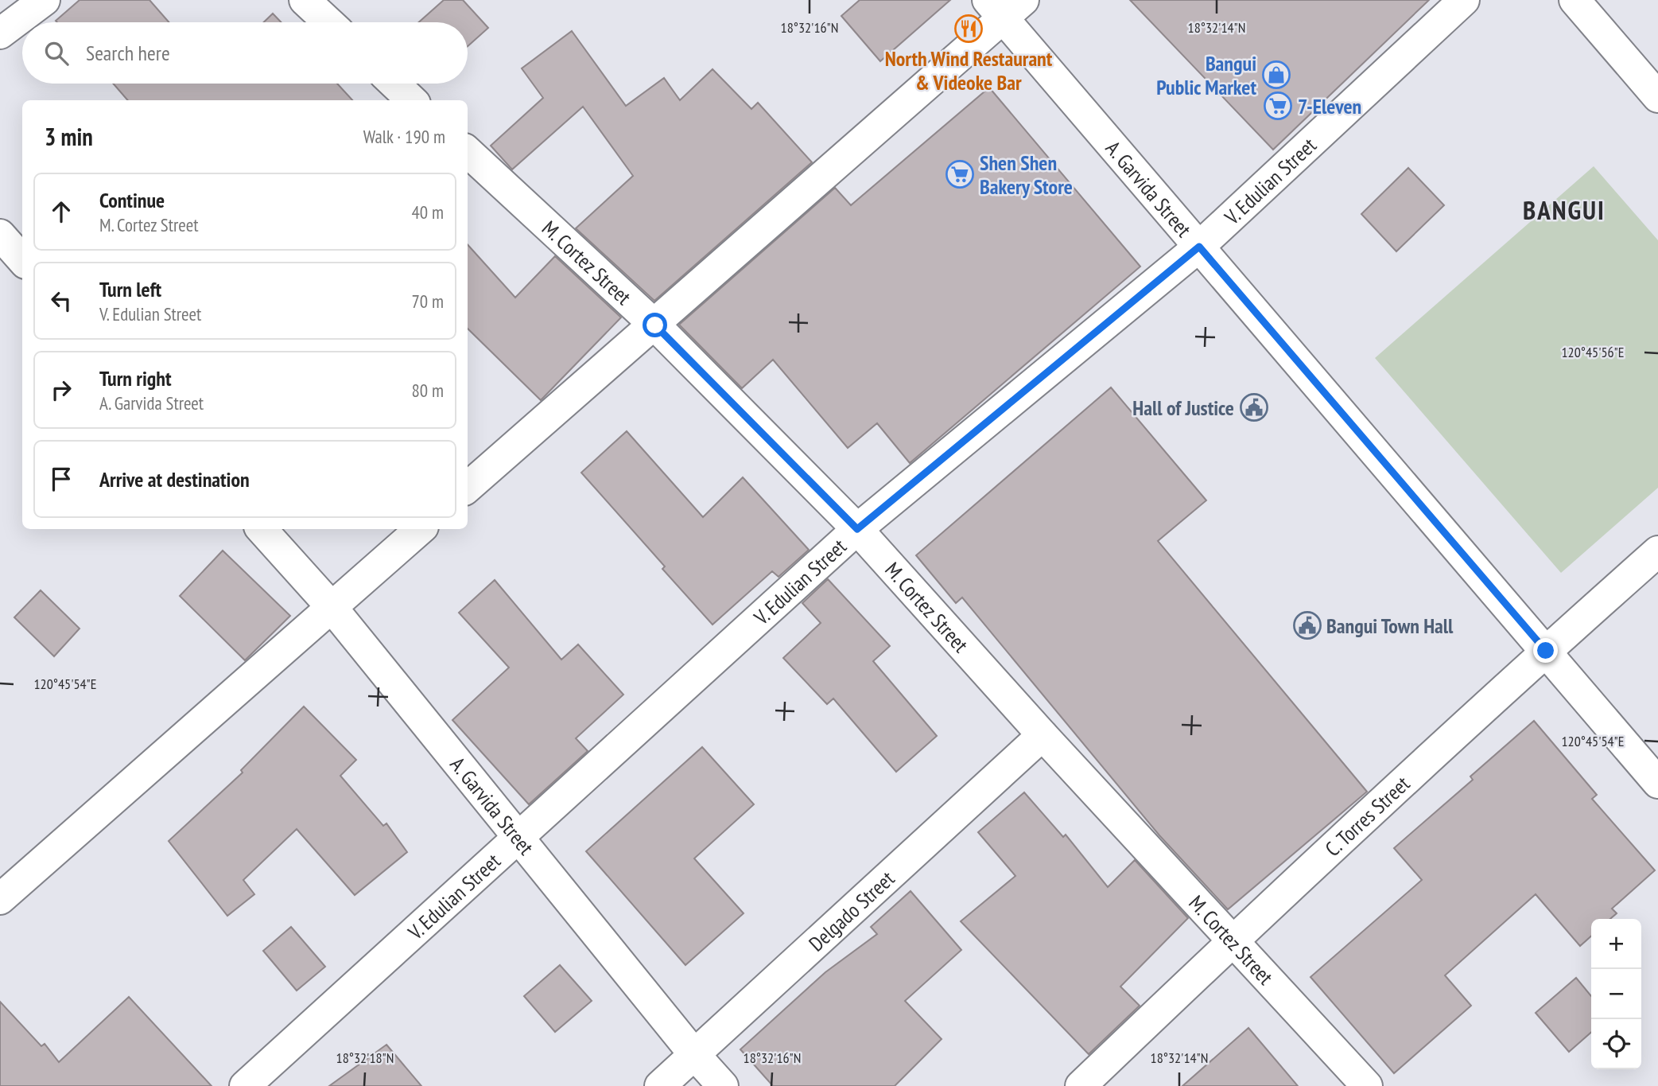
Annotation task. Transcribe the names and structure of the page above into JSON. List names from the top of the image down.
{
  "streets": {
    "street": [
      "V. Edulian Street",
      "A. Garvida Street",
      "M. Cortez Street",
      "C. Torres Street",
      "Delgado Street"
    ]
  },
  "crossings": [
    ["V. Edulian Street", "A. Garvida Street"],
    ["V. Edulian Street", "M. Cortez Street"],
    ["A. Garvida Street", "C. Torres Street"],
    ["A. Garvida Street", "Delgado Street"],
    ["M. Cortez Street", "C. Torres Street"],
    ["M. Cortez Street", "Delgado Street"]
  ],
  "districts": ["BANGUI"],
  "places": {
    "restaurant": ["North Wind Restaurant & Videoke Bar"],
    "shop": ["Bangui Public Market"],
    "supermarket": ["7-Eleven", "Shen Shen Bakery Store"],
    "public building": ["Hall of Justice", "Bangui Town Hall"]
  },
  "page": {
    "search": "Search here",
    "heading": ["3 min", "Walk · 190 m"],
    "list": [
      ["Continue", "M. Cortez Street", "40 m"],
      ["Turn left", "V. Edulian Street", "70 m"],
      ["Turn right", "A. Garvida Street", "80 m"],
      "Arrive at destination"
    ],
    "map_buttons": ["+", "−"]
  },
  "coordinates": [
    "18°32'16\"N",
    "18°32'14\"N",
    "120°45'56\"E",
    "120°45'54\"E",
    "18°32'18\"N"
  ]
}
